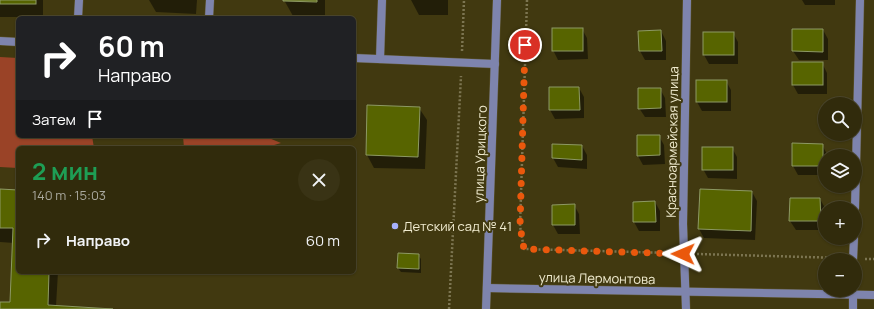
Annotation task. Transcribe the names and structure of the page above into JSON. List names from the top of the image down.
{
  "streets": {
    "street": ["Красноармейская улица", "улица Урицкого", "улица Лермонтова"]
  },
  "crossings": [
    ["Красноармейская улица", "улица Лермонтова"],
    ["улица Урицкого", "улица Лермонтова"]
  ],
  "places": ["Детский сад № 41"],
  "page": {
    "turn": ["60 m", "Направо"],
    "map_buttons": ["+", "−"],
    "then": "Затем",
    "heading": ["2 мин", "140 m · 15:03"],
    "list": [
      {
        "name": "Направо",
        "value": "60 m"
      }
    ]
  }
}
